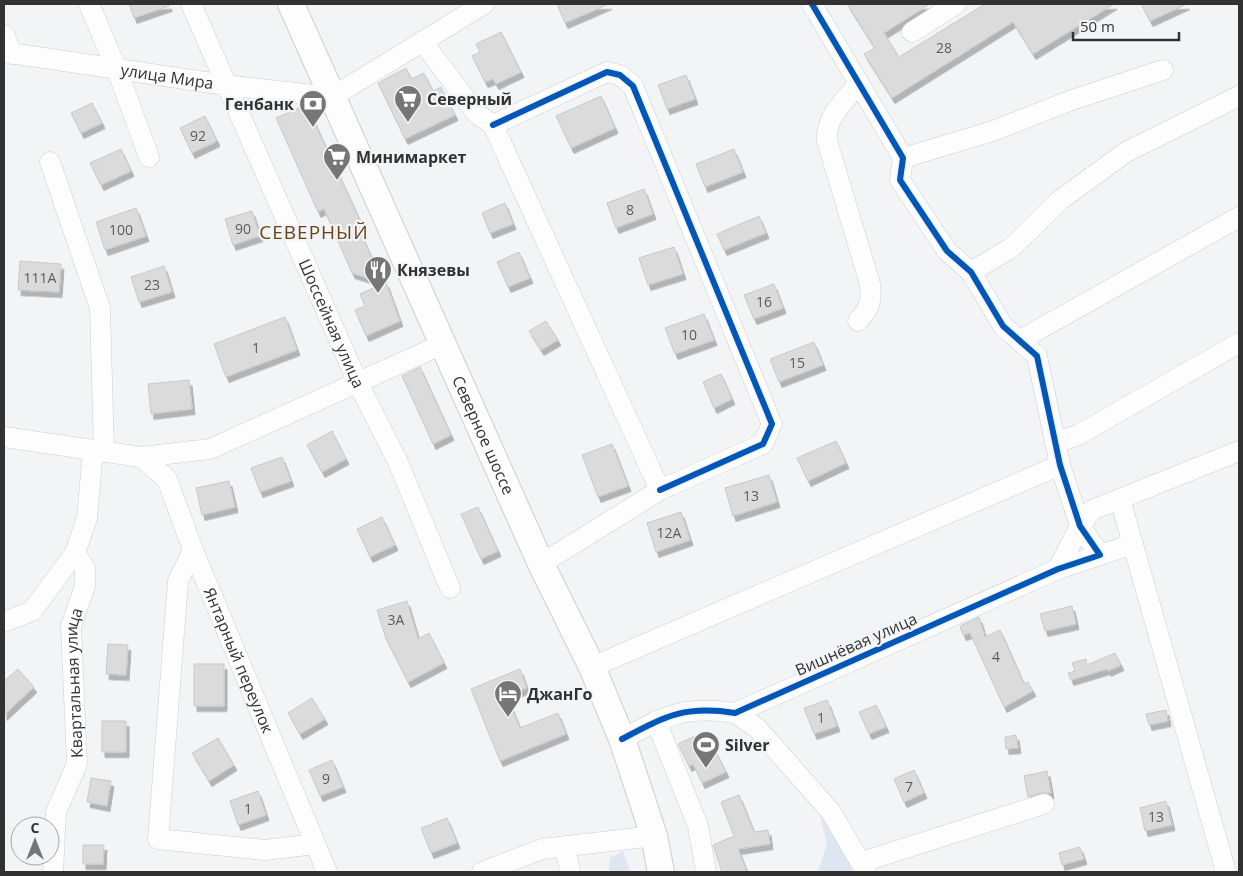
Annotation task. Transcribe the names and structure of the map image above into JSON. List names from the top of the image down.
{
  "streets": {
    "main road": ["Северное шоссе"],
    "street": [
      "улица Мира",
      "Шоссейная улица",
      "Вишнёвая улица",
      "Янтарный переулок",
      "Квартальная улица"
    ]
  },
  "crossings": [
    ["улица Мира", "Шоссейная улица"],
    ["улица Мира", "Северное шоссе"]
  ],
  "districts": ["СЕВЕРНЫЙ"],
  "places": {
    "supermarket": ["Северный", "Минимаркет"],
    "bank": ["Генбанк"],
    "restaurant": ["Князевы"],
    "hotel": ["ДжанГо"],
    "sports": ["Silver"]
  },
  "house_numbers": [
    "28",
    "92",
    "8",
    "90",
    "100",
    "111А",
    "23",
    "16",
    "10",
    "1",
    "15",
    "13",
    "12А",
    "3А",
    "4",
    "1",
    "9",
    "7",
    "1",
    "13"
  ],
  "scale_bar": "50 m",
  "north": "top"
}
